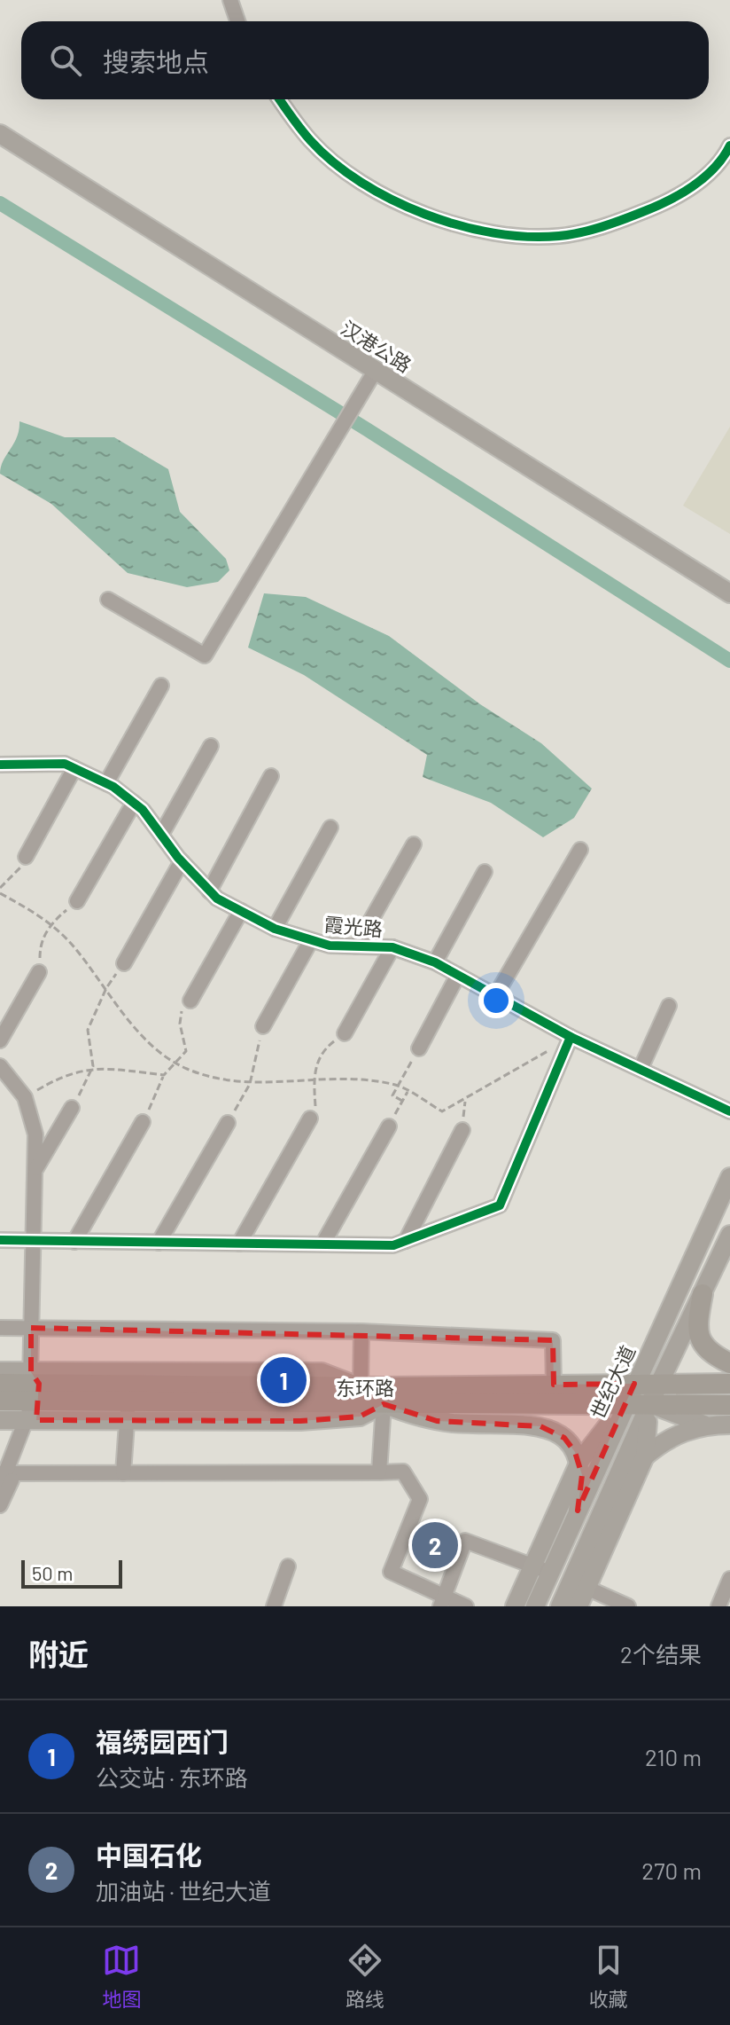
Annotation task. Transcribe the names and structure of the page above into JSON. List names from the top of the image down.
{
  "streets": {
    "highway": ["东环路"],
    "main road": ["汉港公路", "世纪大道"],
    "street": ["霞光路"]
  },
  "crossings": [
    ["世纪大道", "东环路"]
  ],
  "scale_bar": "50 m",
  "page": {
    "search": "搜索地点",
    "pins": ["1", "2"],
    "scale": "50 m",
    "heading": ["附近", "2个结果"],
    "list": [
      {
        "mark": "1",
        "name": "福绣园西门",
        "note": "公交站 · 东环路",
        "value": "210 m"
      },
      {
        "mark": "2",
        "name": "中国石化",
        "note": "加油站 · 世纪大道",
        "value": "270 m"
      }
    ],
    "nav": ["地图", "路线", "收藏"]
  }
}
